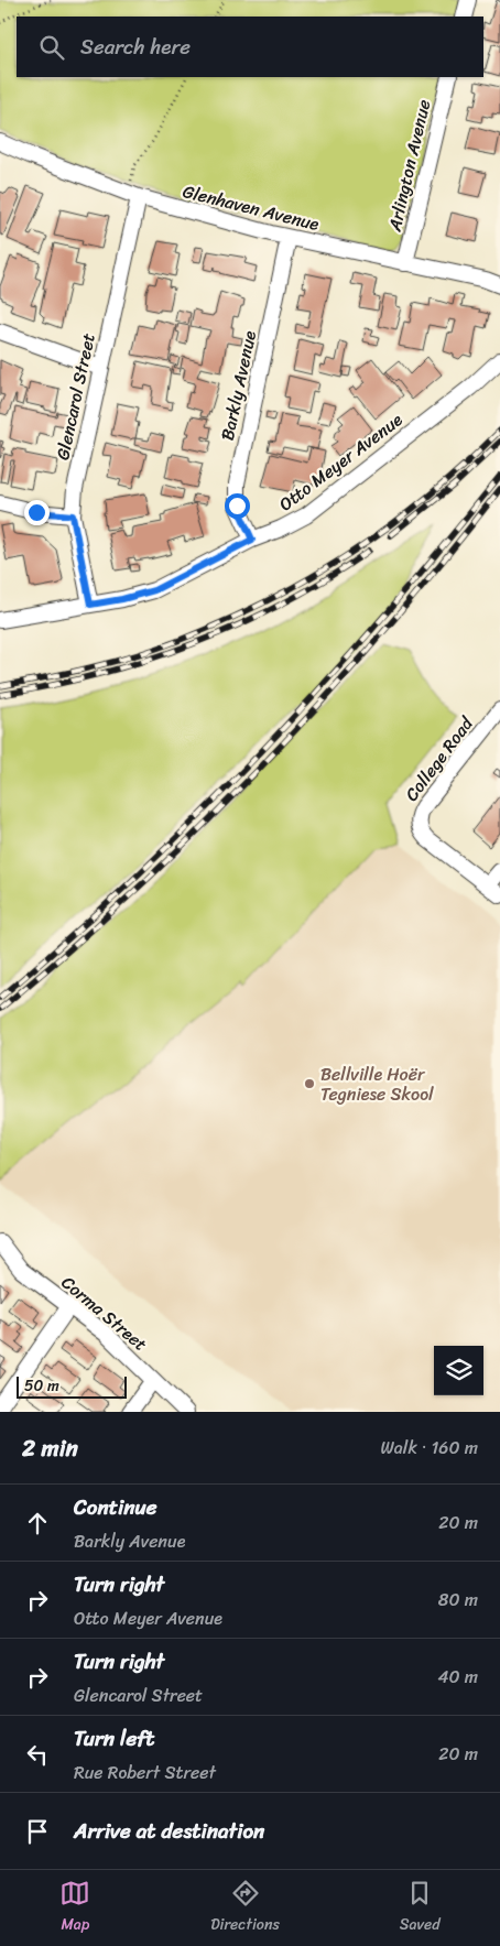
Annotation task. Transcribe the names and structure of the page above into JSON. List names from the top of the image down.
{
  "streets": {
    "street": [
      "Arlington Avenue",
      "Glenhaven Avenue",
      "Barkly Avenue",
      "Glencarol Street",
      "Otto Meyer Avenue",
      "College Road",
      "Corma Street"
    ]
  },
  "crossings": [
    ["Arlington Avenue", "Glenhaven Avenue"],
    ["Glenhaven Avenue", "Barkly Avenue"],
    ["Glenhaven Avenue", "Glencarol Street"],
    ["Barkly Avenue", "Otto Meyer Avenue"],
    ["Glencarol Street", "Otto Meyer Avenue"]
  ],
  "places": ["Bellville Hoër Tegniese Skool"],
  "scale_bar": "50 m",
  "page": {
    "search": "Search here",
    "scale": "50 m",
    "heading": ["2 min", "Walk · 160 m"],
    "list": [
      ["Continue", "Barkly Avenue", "20 m"],
      ["Turn right", "Otto Meyer Avenue", "80 m"],
      ["Turn right", "Glencarol Street", "40 m"],
      ["Turn left", "Rue Robert Street", "20 m"],
      "Arrive at destination"
    ],
    "nav": ["Map", "Directions", "Saved"]
  }
}
